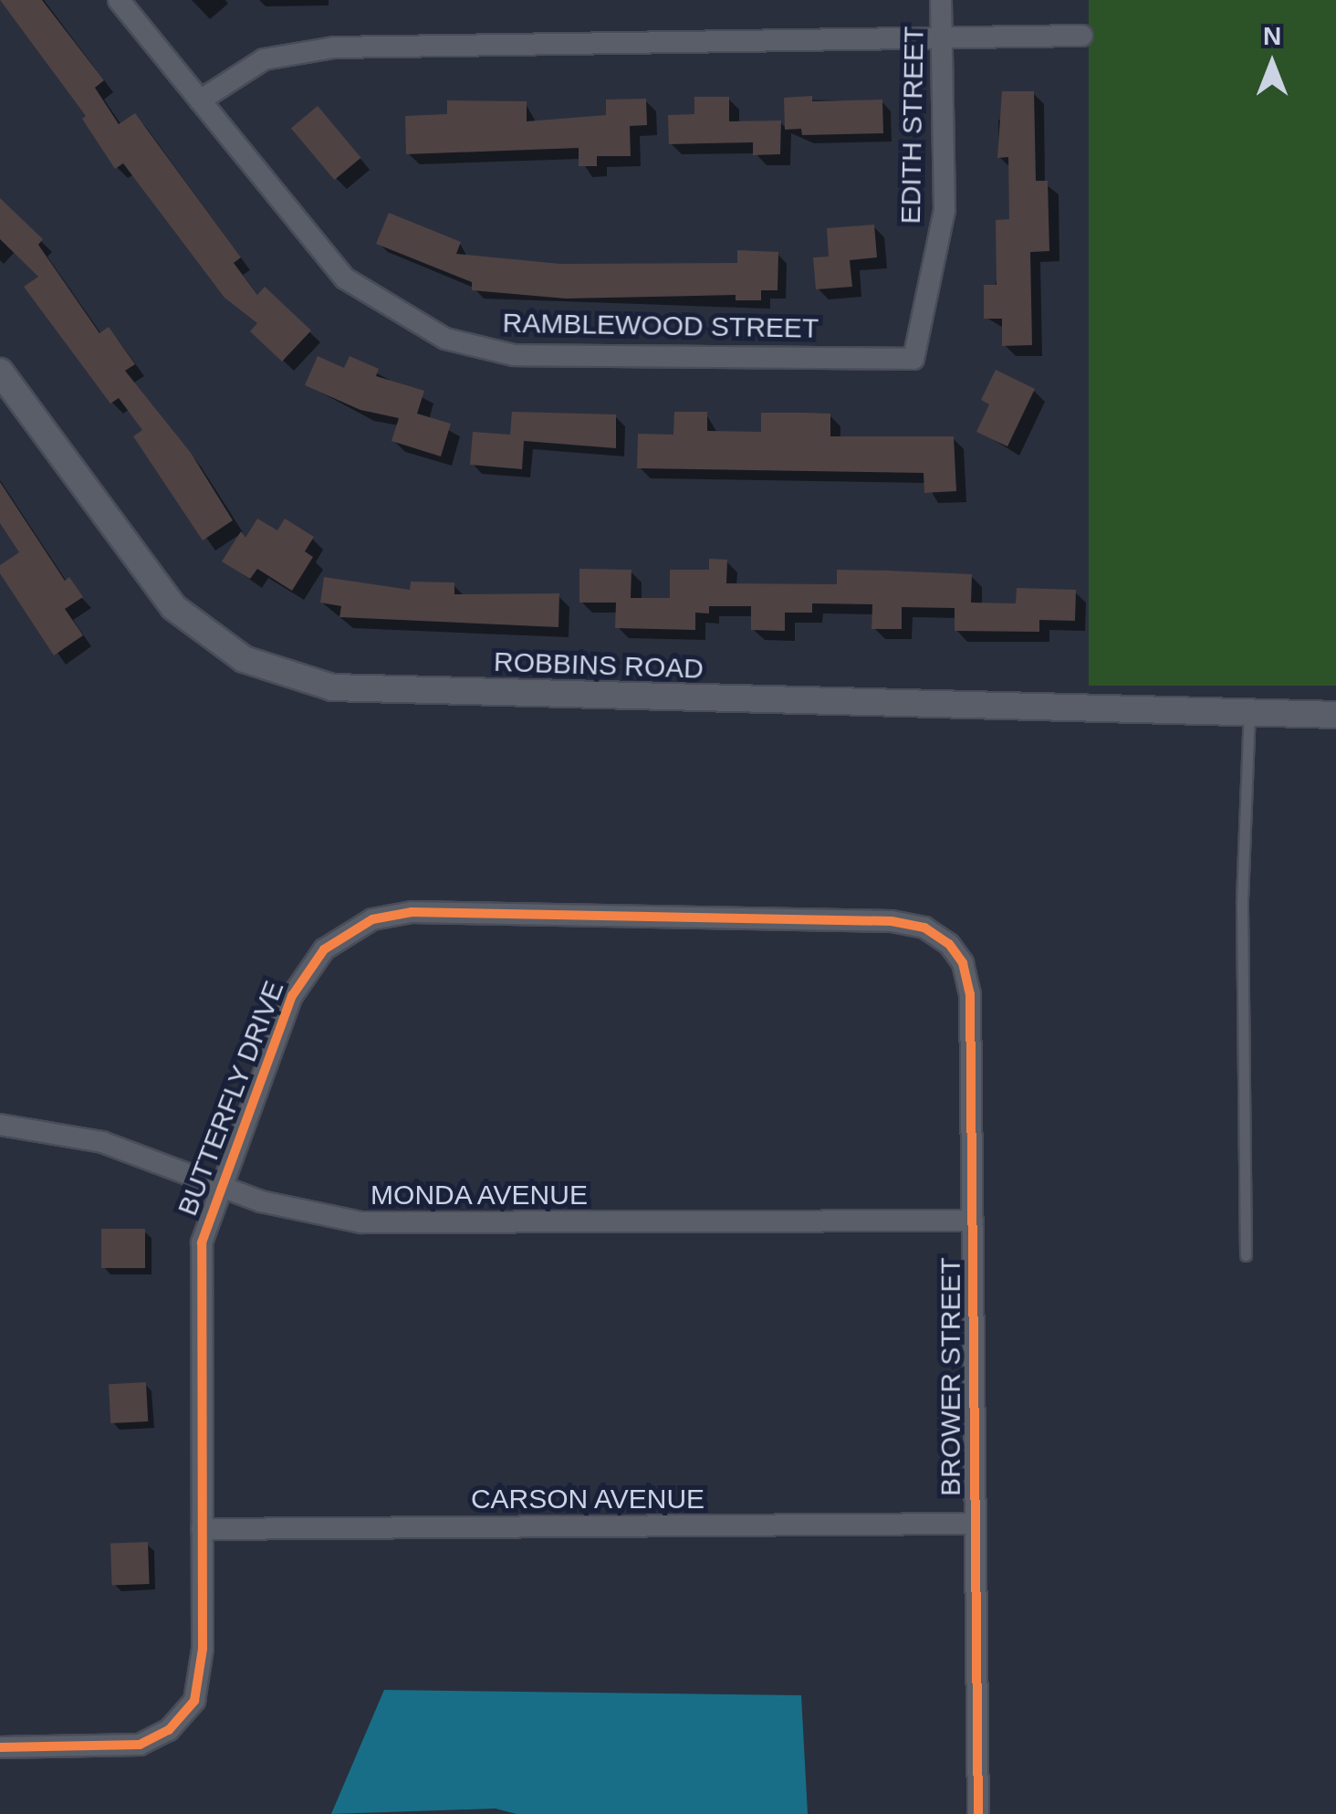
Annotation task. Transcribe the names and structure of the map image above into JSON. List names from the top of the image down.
{
  "streets": {
    "street": [
      "EDITH STREET",
      "RAMBLEWOOD STREET",
      "ROBBINS ROAD",
      "BUTTERFLY DRIVE",
      "MONDA AVENUE",
      "BROWER STREET",
      "CARSON AVENUE"
    ]
  },
  "crossings": [
    ["EDITH STREET", "RAMBLEWOOD STREET"],
    ["BUTTERFLY DRIVE", "MONDA AVENUE"],
    ["BUTTERFLY DRIVE", "BROWER STREET"],
    ["BUTTERFLY DRIVE", "CARSON AVENUE"],
    ["MONDA AVENUE", "BROWER STREET"],
    ["BROWER STREET", "CARSON AVENUE"]
  ],
  "north": "top"
}
